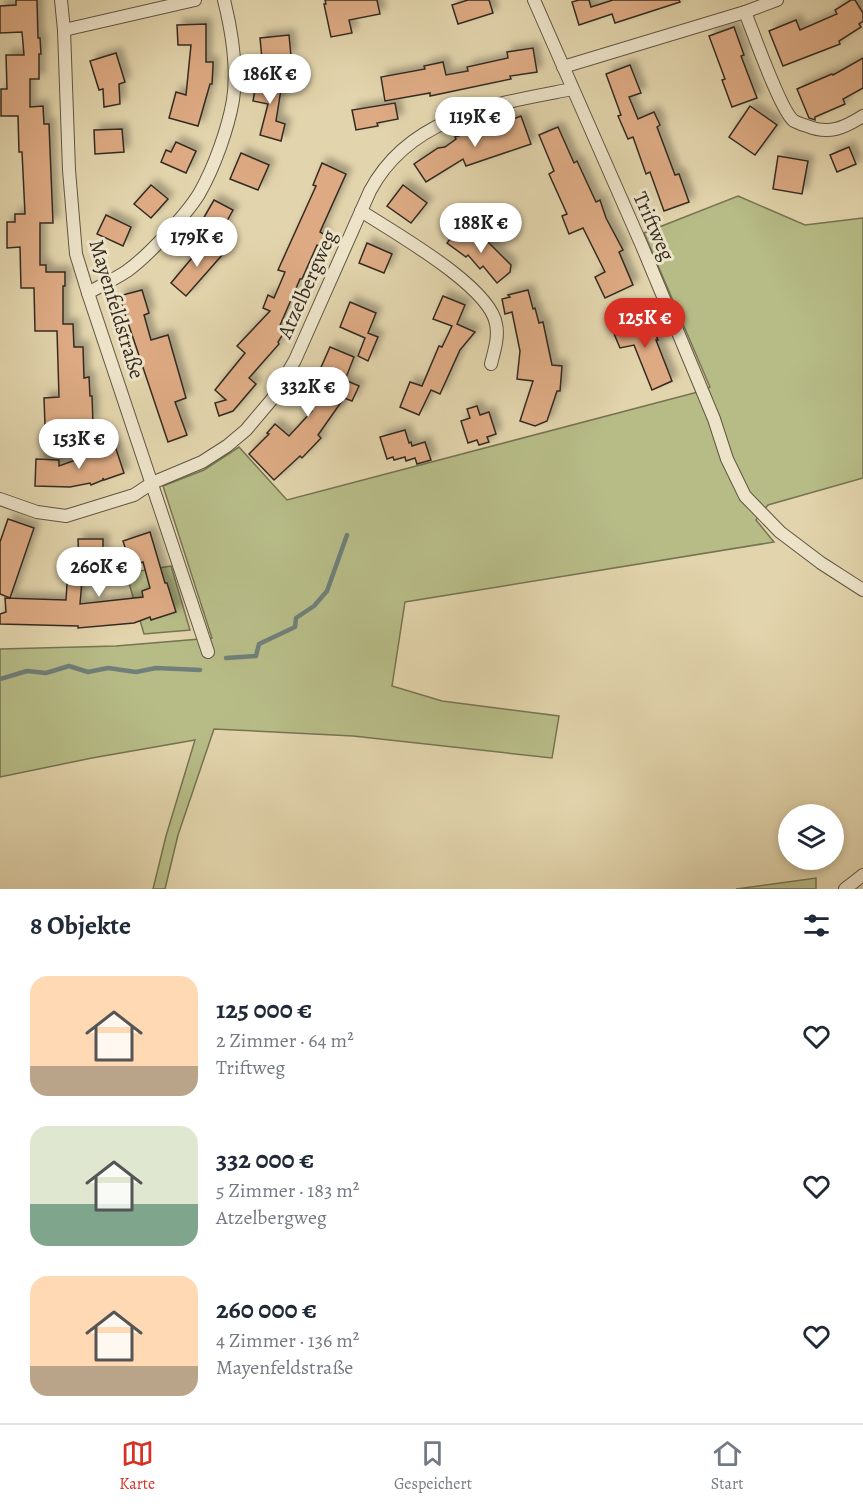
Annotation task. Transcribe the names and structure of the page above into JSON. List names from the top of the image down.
{
  "streets": {
    "street": ["Triftweg", "Atzelbergweg", "Mayenfeldstraße"]
  },
  "crossings": [
    ["Triftweg", "Atzelbergweg"],
    ["Atzelbergweg", "Mayenfeldstraße"]
  ],
  "page": {
    "price": [
      "186K €",
      "119K €",
      "188K €",
      "179K €",
      "125K €",
      "332K €",
      "153K €",
      "260K €"
    ],
    "heading": "8 Objekte",
    "list": [
      {
        "name": "125 000 €",
        "note": "2 Zimmer · 64 m² · Triftweg"
      },
      {
        "name": "332 000 €",
        "note": "5 Zimmer · 183 m² · Atzelbergweg"
      },
      {
        "name": "260 000 €",
        "note": "4 Zimmer · 136 m² · Mayenfeldstraße"
      }
    ],
    "tabs": ["Karte", "Gespeichert", "Start"]
  }
}
